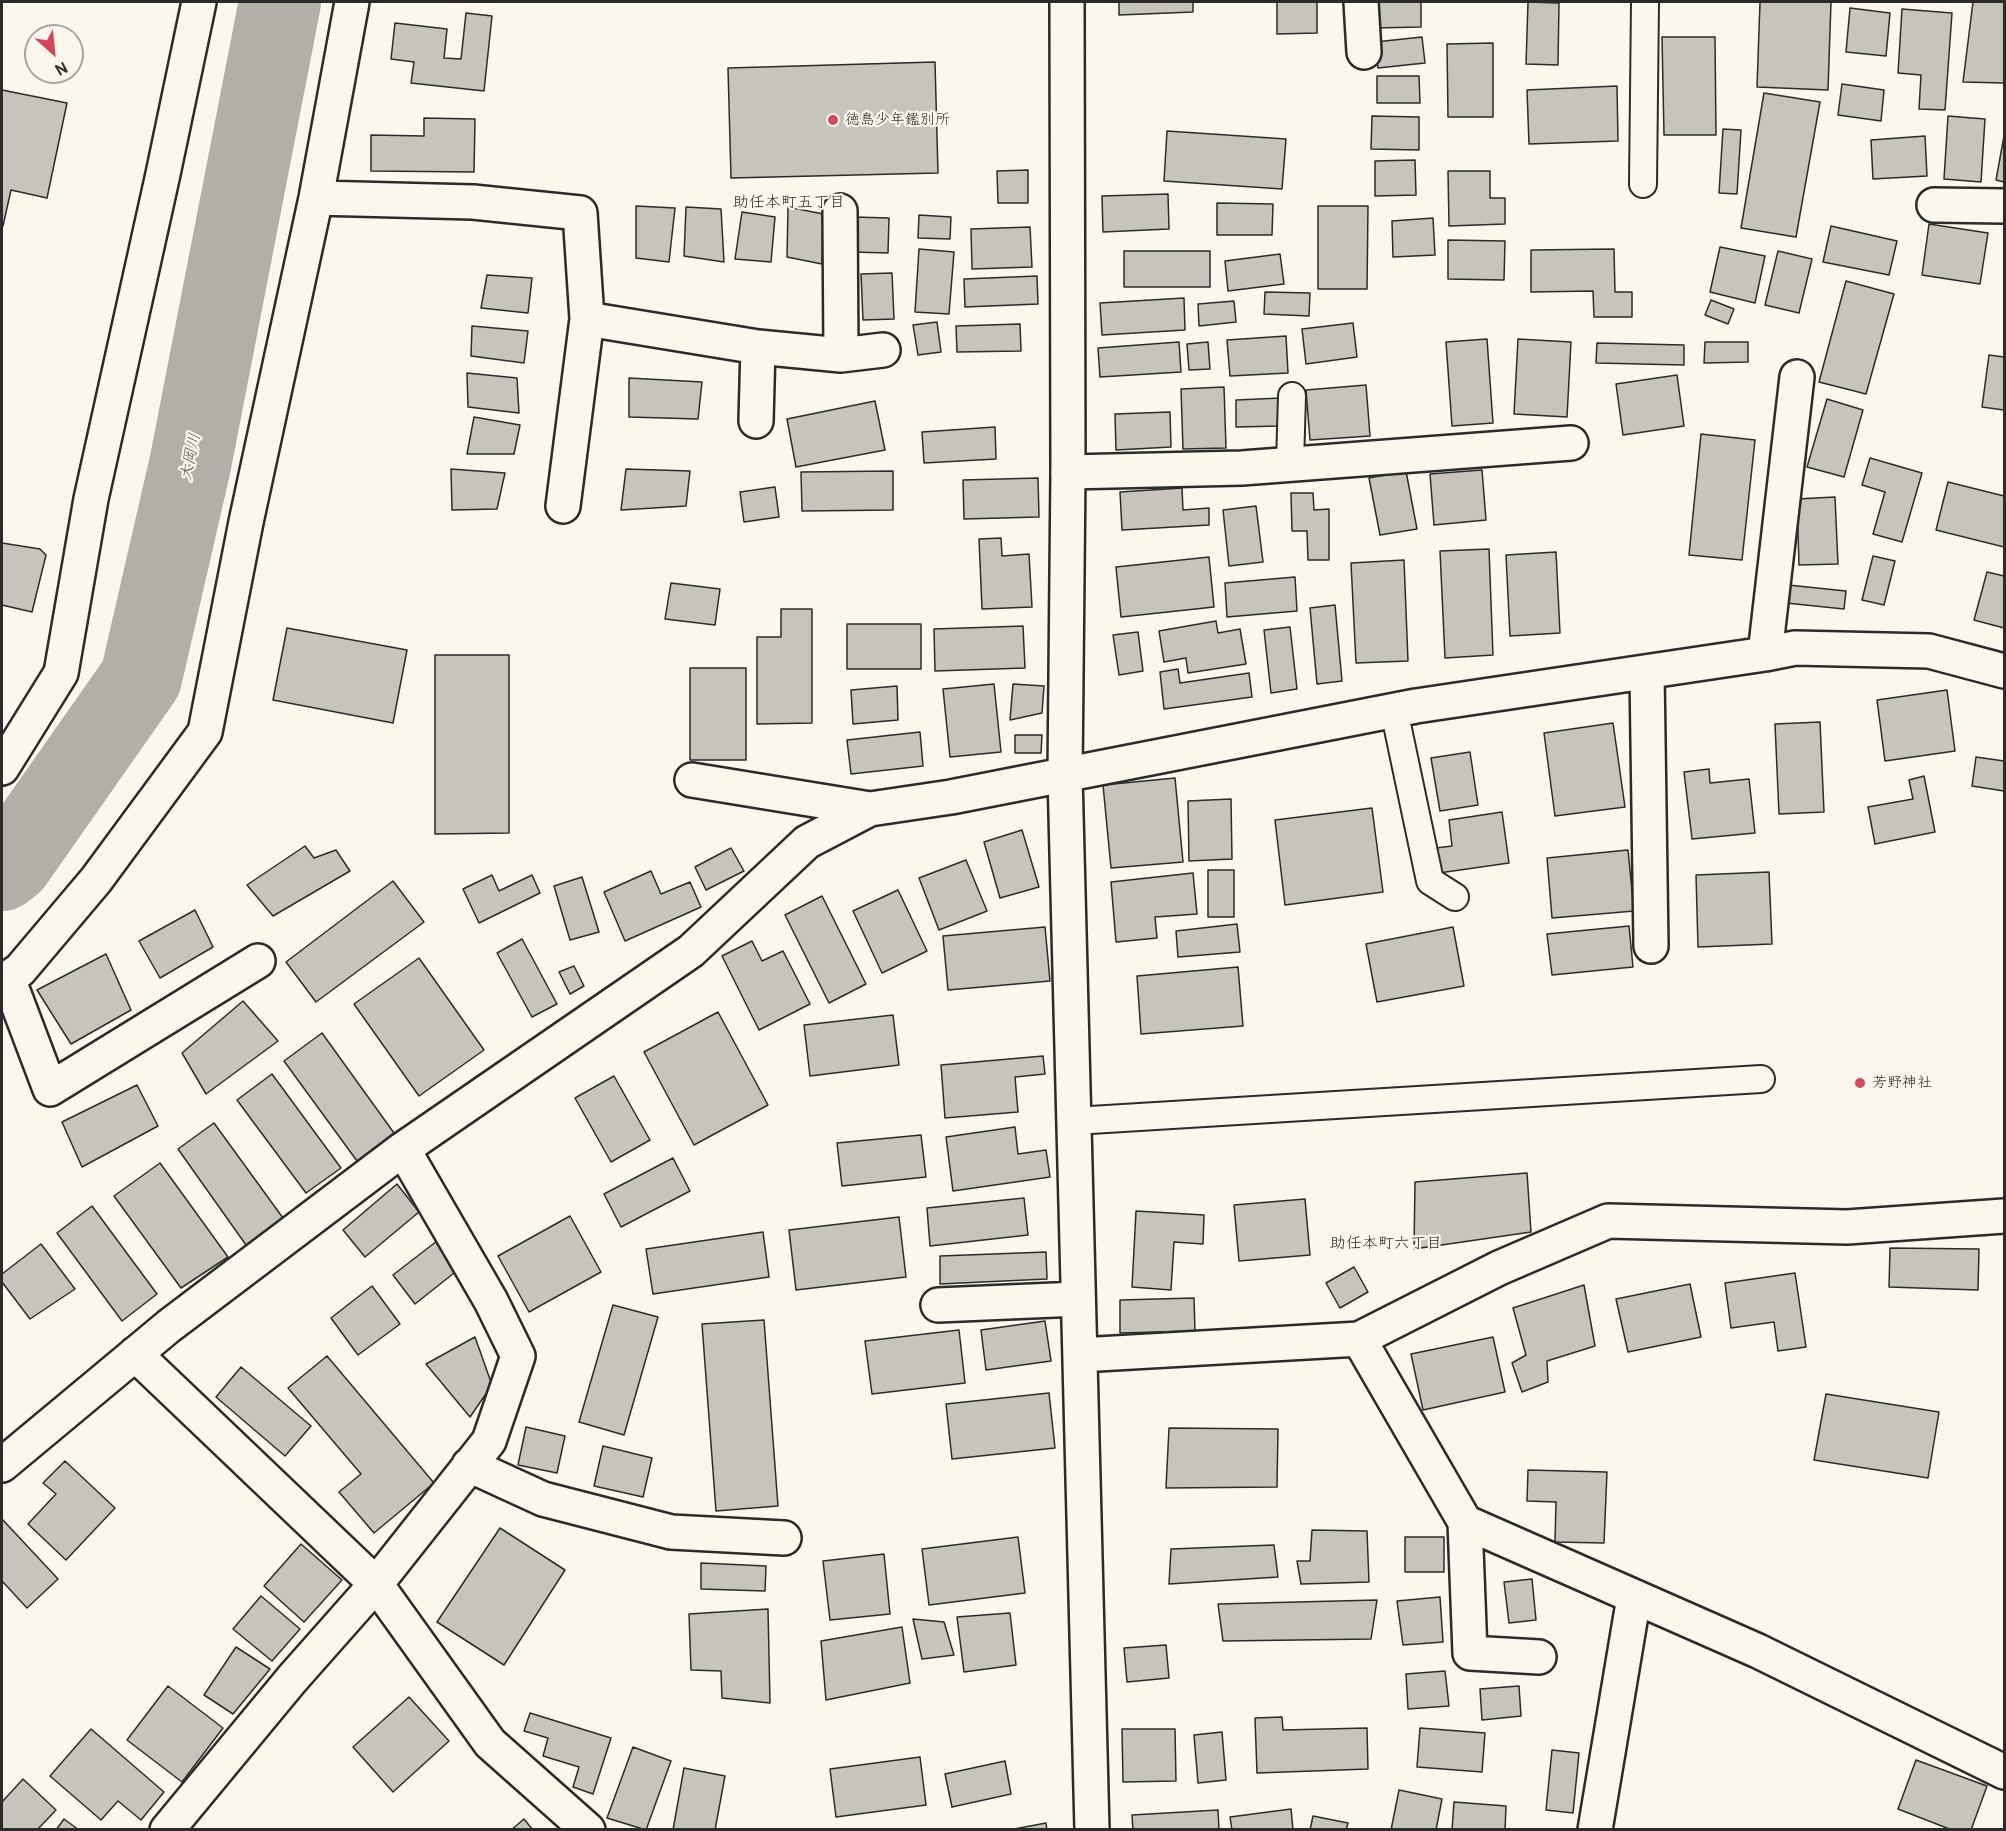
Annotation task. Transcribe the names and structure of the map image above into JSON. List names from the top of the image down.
{
  "districts": ["助任本町五丁目", "助任本町六丁目"],
  "water": ["大岡川"],
  "places": ["徳島少年鑑別所", "芳野神社"],
  "north": "bottom right"
}
